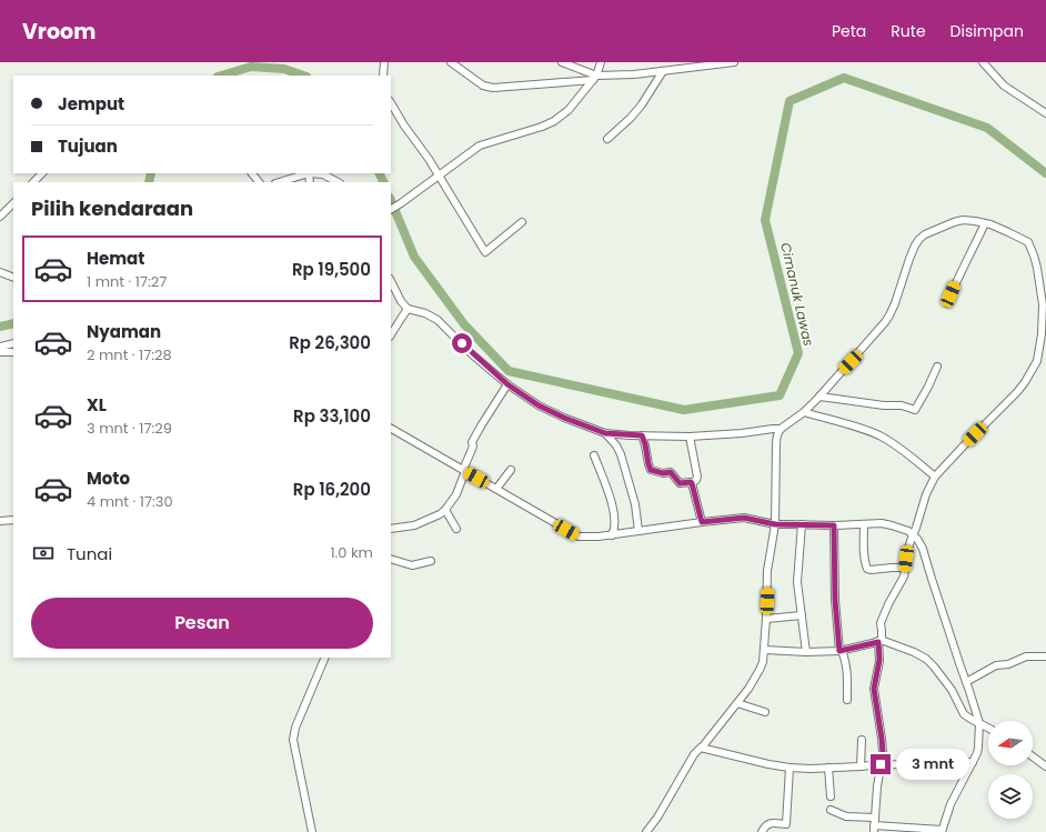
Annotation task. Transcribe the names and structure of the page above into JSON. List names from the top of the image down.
{
  "water": ["Cimanuk Lawas"],
  "north": "left",
  "page": {
    "header": "Vroom",
    "nav": ["Peta", "Rute", "Disimpan"],
    "banner": ["Jemput", "Tujuan"],
    "heading": "Pilih kendaraan",
    "list": [
      {
        "name": "Hemat",
        "note": "1 mnt · 17:27",
        "value": "Rp 19,500"
      },
      {
        "name": "Nyaman",
        "note": "2 mnt · 17:28",
        "value": "Rp 26,300"
      },
      {
        "name": "XL",
        "note": "3 mnt · 17:29",
        "value": "Rp 33,100"
      },
      {
        "name": "Moto",
        "note": "4 mnt · 17:30",
        "value": "Rp 16,200"
      }
    ],
    "pay": ["Tunai", "1.0 km"],
    "buttons": "Pesan",
    "bubble": "3 mnt"
  }
}
